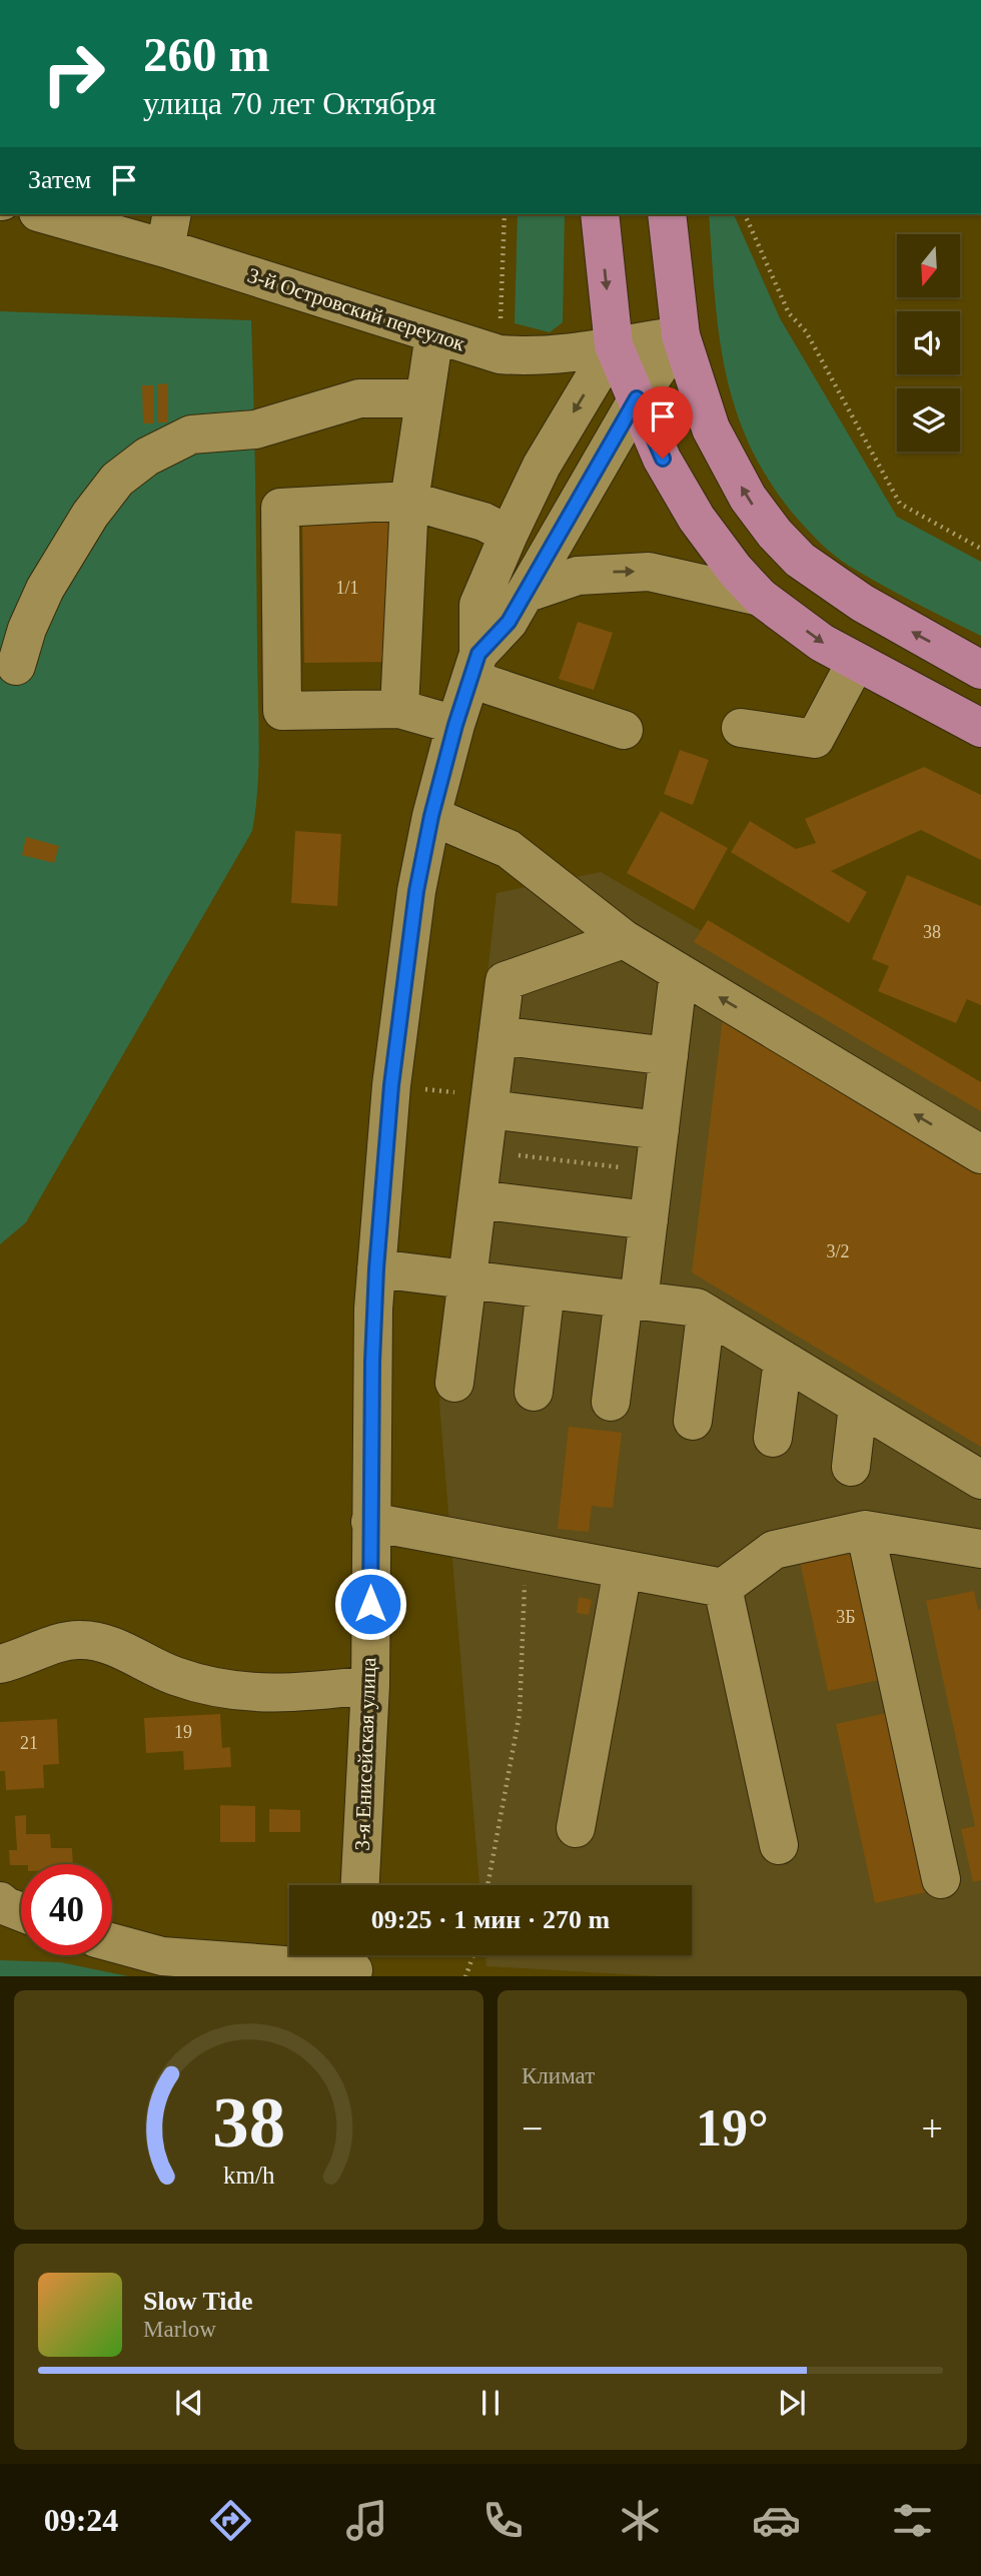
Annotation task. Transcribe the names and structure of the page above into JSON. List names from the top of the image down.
{
  "streets": {
    "street": ["3-й Островский переулок", "3-я Енисейская улица"]
  },
  "crossings": [
    ["3-й Островский переулок", "3-я Енисейская улица"]
  ],
  "house_numbers": [
    "1/1",
    "38",
    "3/2",
    "3Б",
    "19",
    "21"
  ],
  "north": "bottom",
  "page": {
    "turn": ["260 m", "улица 70 лет Октября"],
    "then": "Затем",
    "limit": "40",
    "trip": "09:25 · 1 мин · 270 m",
    "tile": "Климат",
    "heat": ["−", "19°", "+"],
    "song": ["Slow Tide", "Marlow"],
    "tabs": "09:24",
    "gauge": ["38", "km/h"]
  }
}
